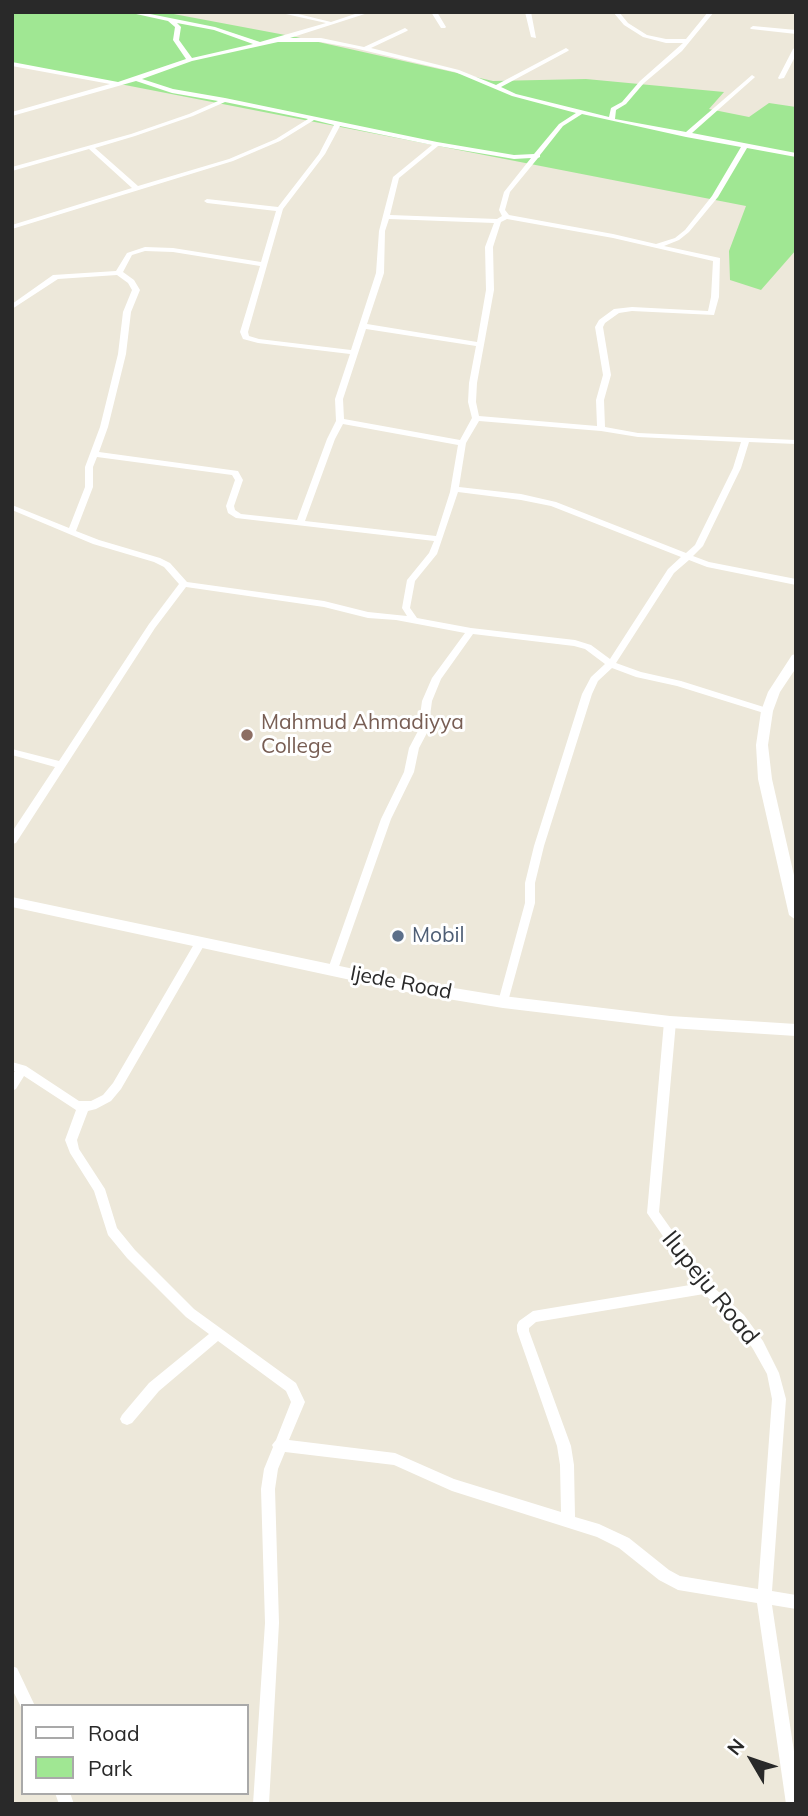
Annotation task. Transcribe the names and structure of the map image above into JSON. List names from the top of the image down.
{
  "streets": {
    "main road": ["Ijede Road"],
    "street": ["Ilupeju Road"]
  },
  "crossings": [
    ["Ijede Road", "Ilupeju Road"]
  ],
  "places": ["Mahmud Ahmadiyya College", "Mobil"],
  "legend": ["Road", "Park"],
  "north": "top left"
}
